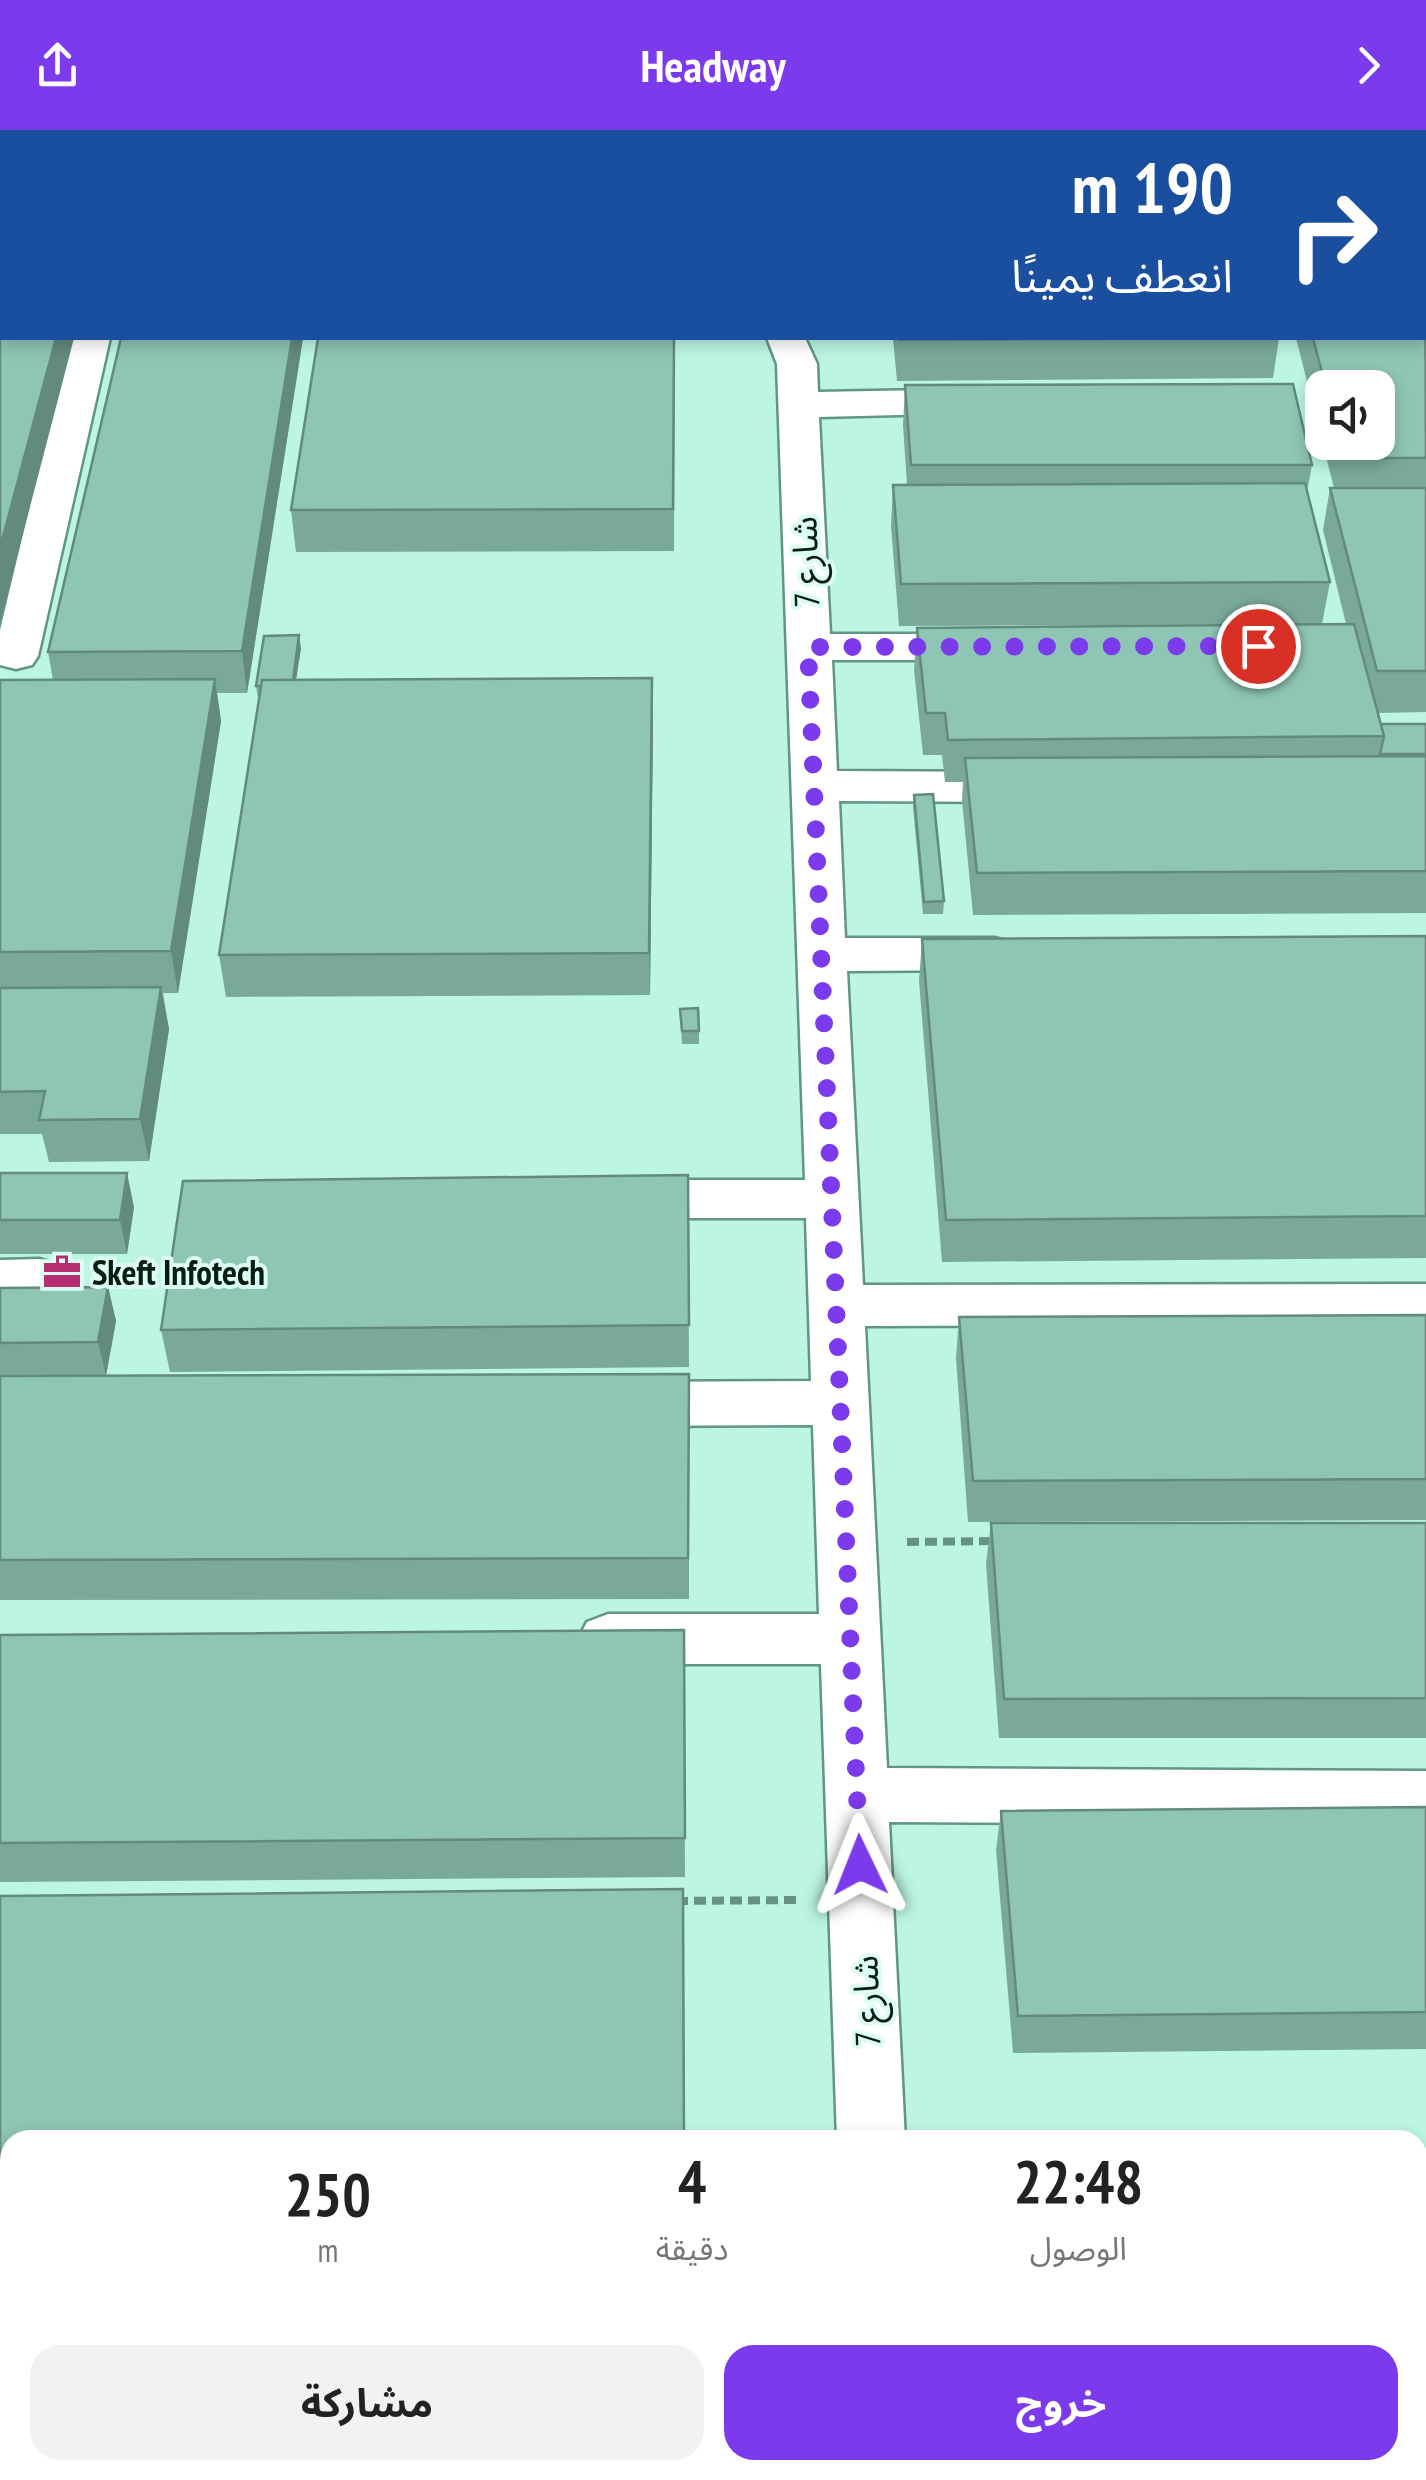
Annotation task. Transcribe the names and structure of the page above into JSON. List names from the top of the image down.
{
  "streets": {
    "street": ["شارع 7"]
  },
  "places": {
    "office": ["Skeft Infotech"]
  },
  "page": {
    "header": "Headway",
    "turn": ["190 m", "انعطف يمينًا"],
    "eta": [
      "22:48",
      "الوصول",
      "4",
      "دقيقة",
      "250",
      "m"
    ],
    "buttons": ["خروج", "مشاركة"]
  }
}
